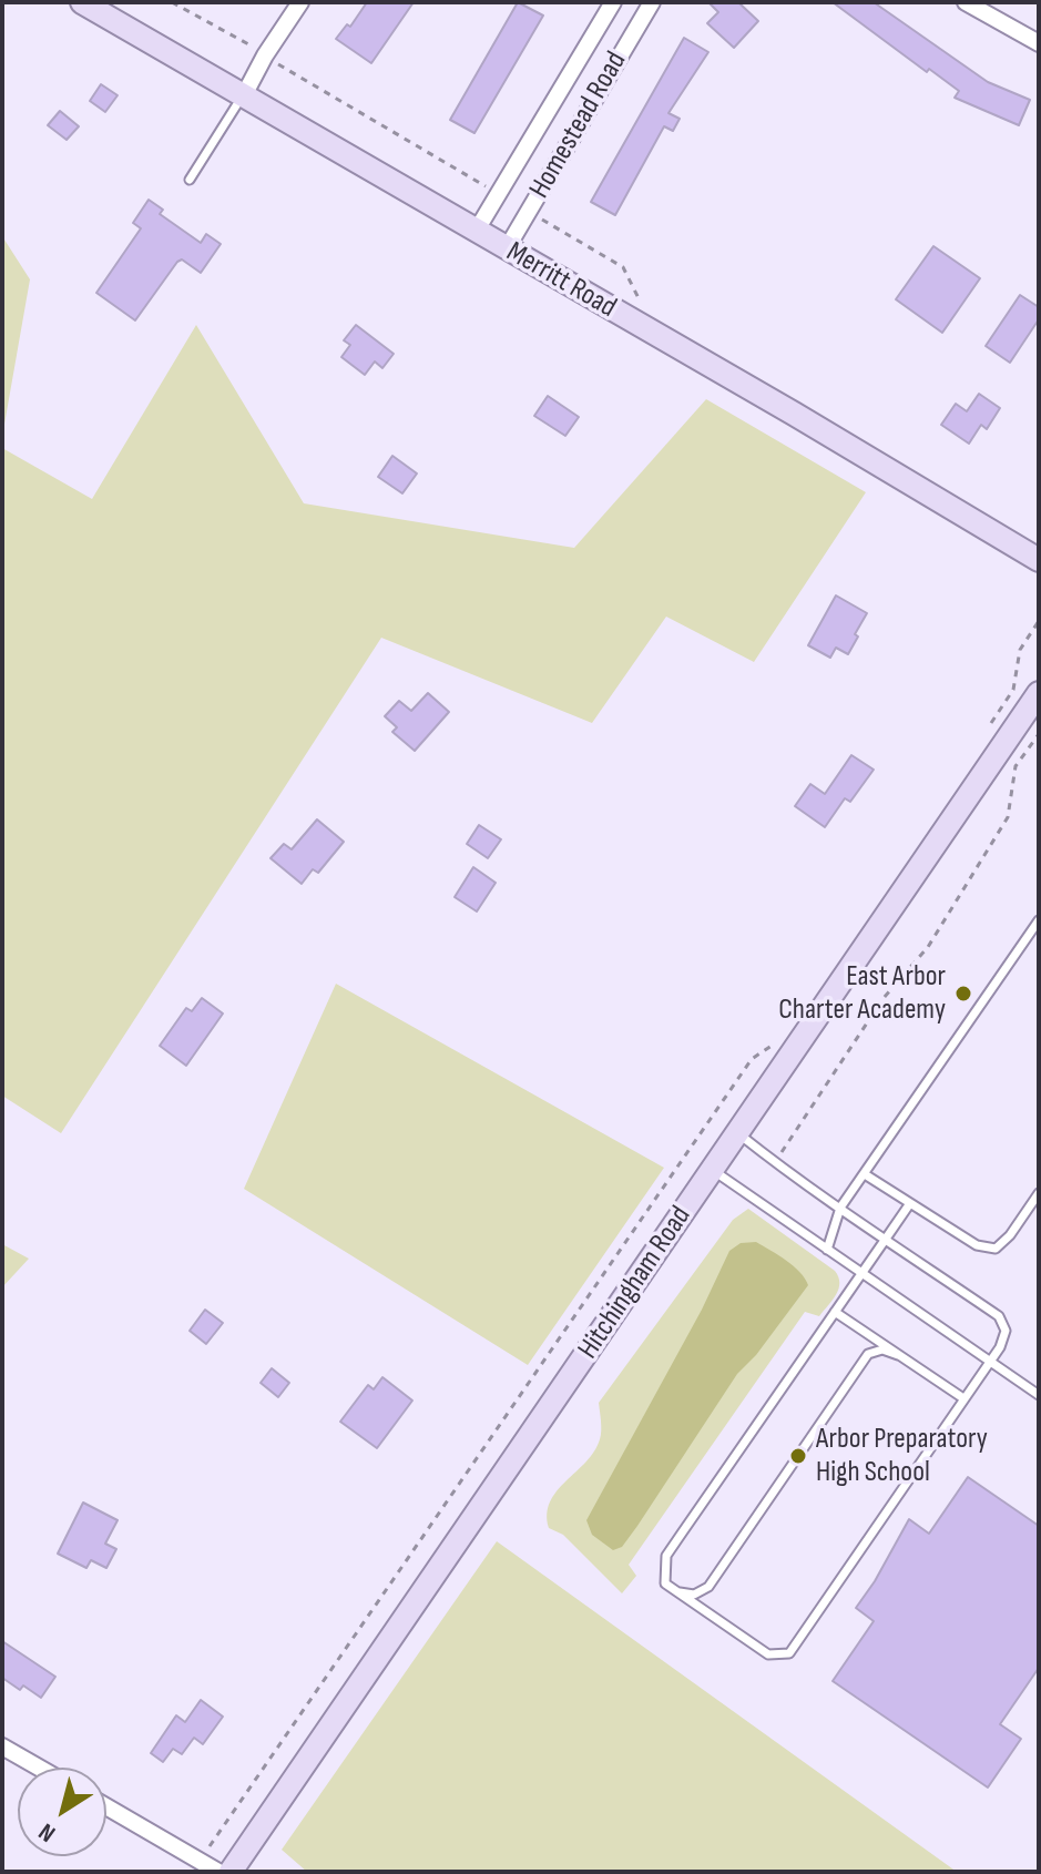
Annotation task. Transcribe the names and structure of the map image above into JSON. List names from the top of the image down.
{
  "streets": {
    "street": ["Homestead Road", "Merritt Road", "Hitchingham Road"]
  },
  "crossings": [
    ["Homestead Road", "Merritt Road"]
  ],
  "places": ["East Arbor Charter Academy", "Arbor Preparatory High School"],
  "north": "bottom left"
}
